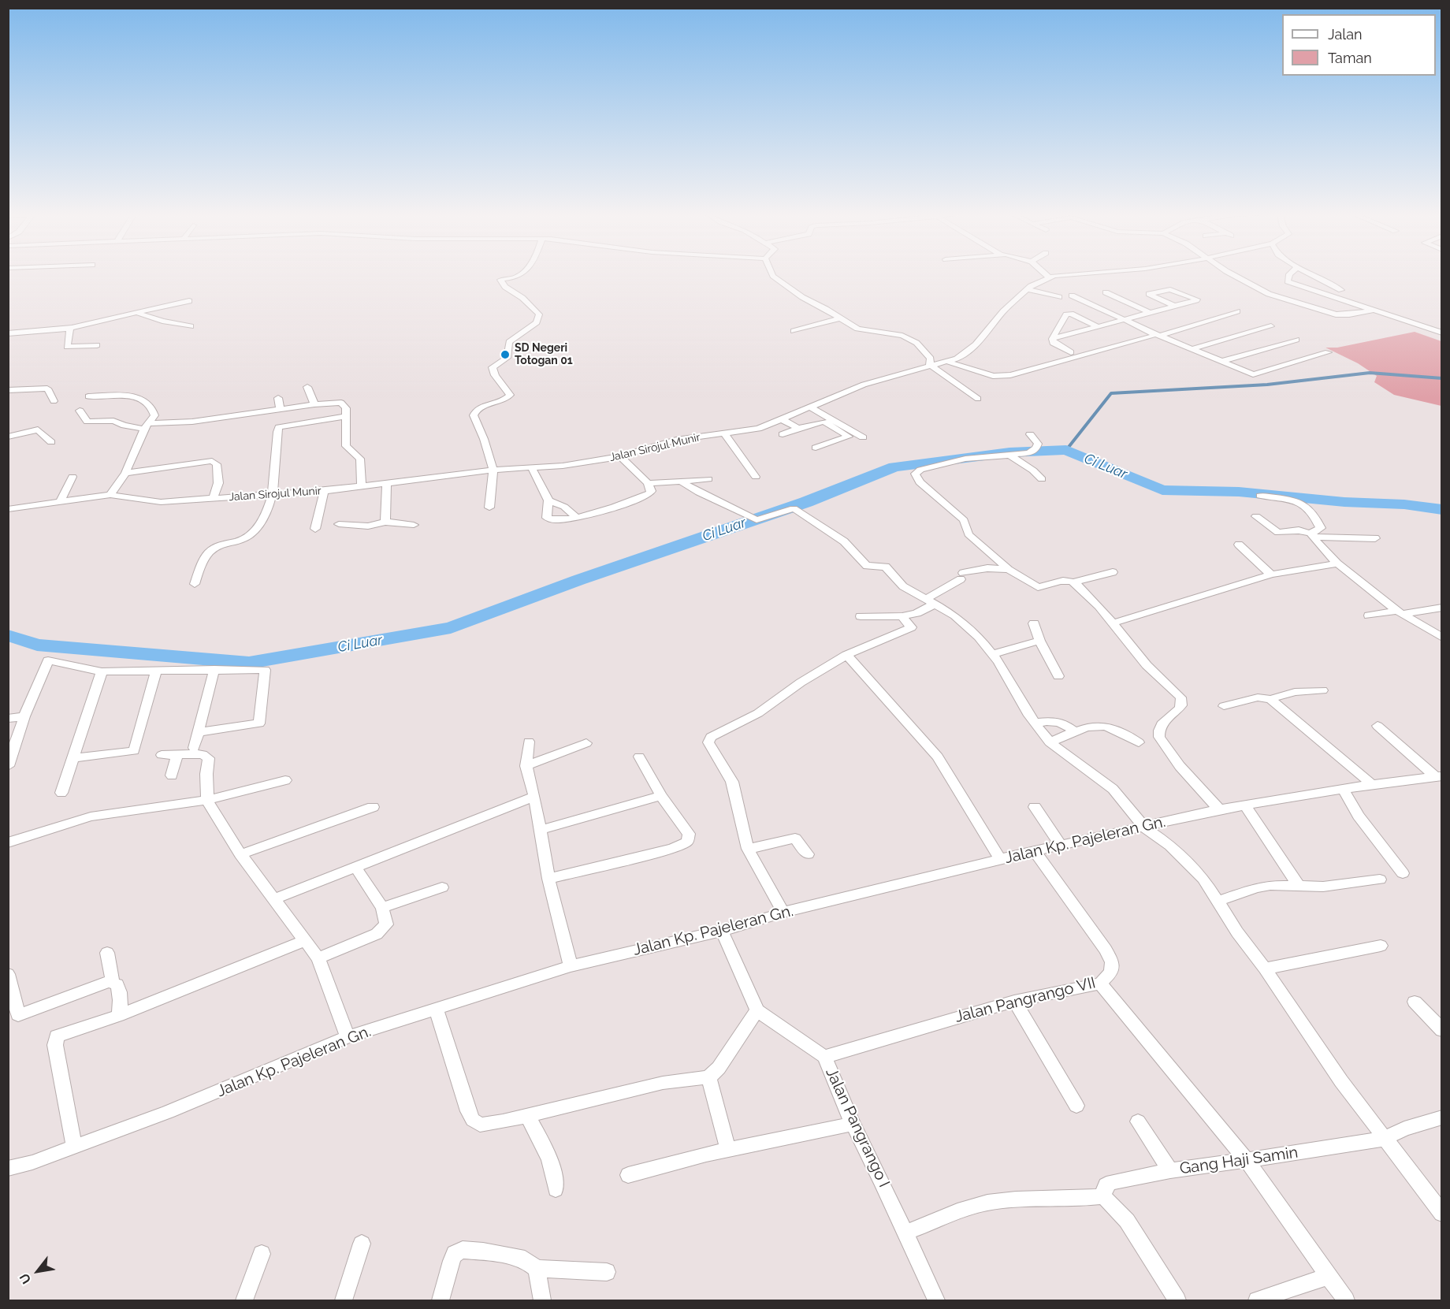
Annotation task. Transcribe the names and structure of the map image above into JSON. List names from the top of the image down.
{
  "streets": {
    "street": [
      "Jalan Sirojul Munir",
      "Jalan Kp. Pajeleran Gn.",
      "Jalan Pangrango VII",
      "Jalan Pangrango I",
      "Gang Haji Samin"
    ]
  },
  "crossings": [
    ["Jalan Kp. Pajeleran Gn.", "Jalan Pangrango VII"],
    ["Jalan Pangrango VII", "Jalan Pangrango I"]
  ],
  "water": ["Ci Luar"],
  "places": ["SD Negeri Totogan 01"],
  "legend": ["Jalan", "Taman"],
  "north": "bottom left"
}
